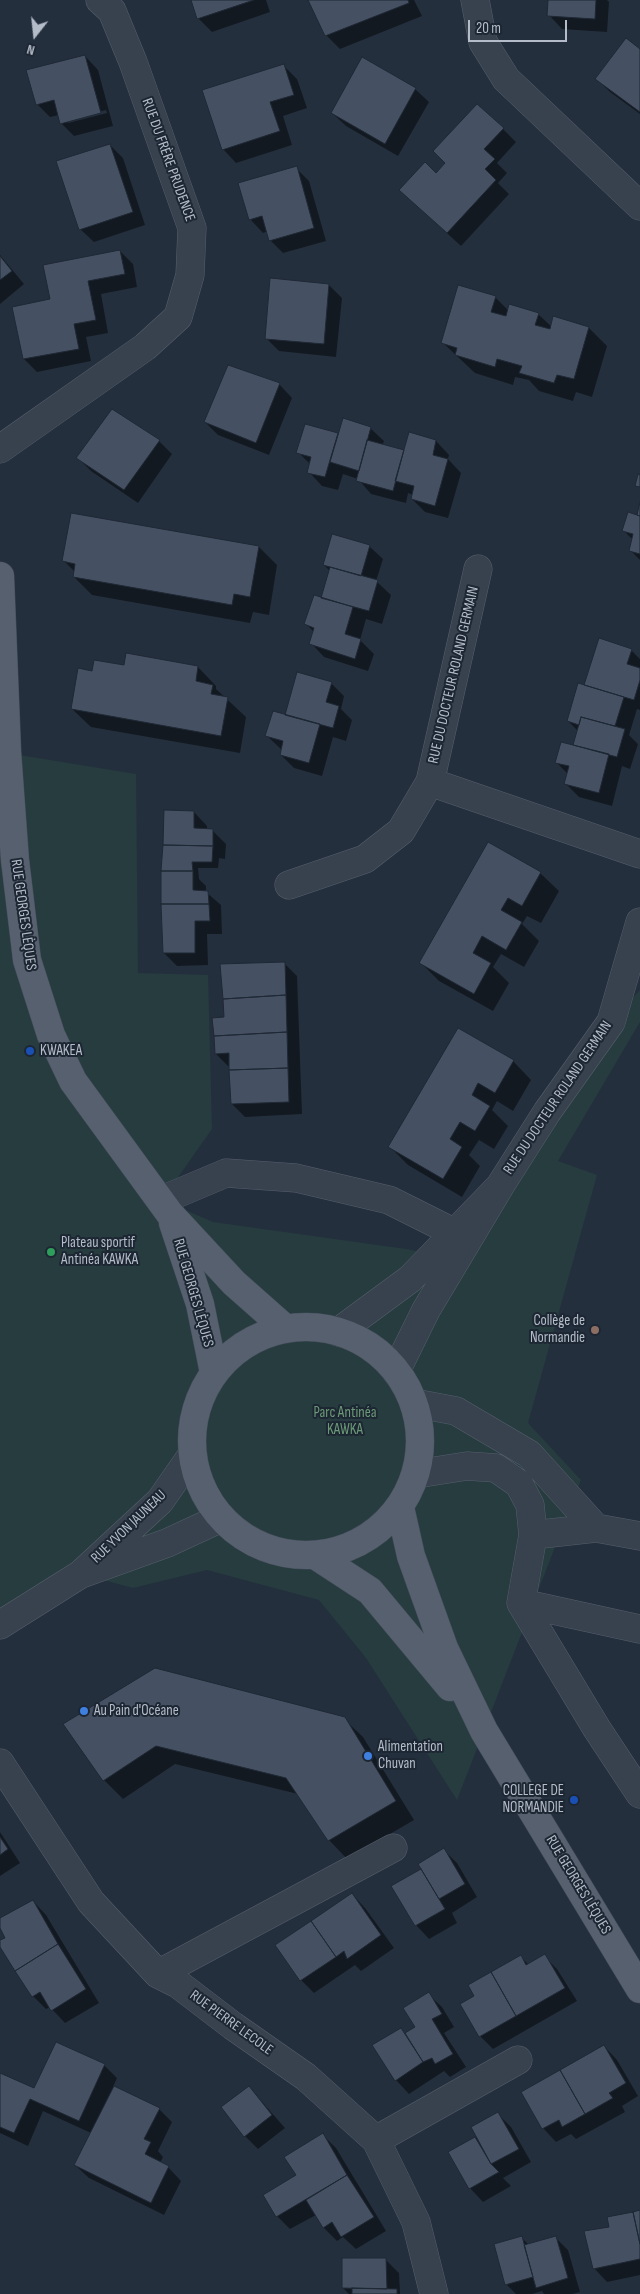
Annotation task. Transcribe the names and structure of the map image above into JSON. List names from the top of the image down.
{
  "streets": {
    "main road": ["RUE GEORGES LÈQUES"],
    "street": [
      "RUE DU FRÈRE PRUDENCE",
      "RUE DU DOCTEUR ROLAND GERMAIN",
      "RUE YVON JAUNEAU",
      "RUE PIERRE LECOLE"
    ]
  },
  "parks": ["Parc Antinéa KAWKA"],
  "places": [
    "KWAKEA",
    "Plateau sportif Antinéa KAWKA",
    "Collège de Normandie",
    "Au Pain d'Océane",
    "Alimentation Chuvan",
    "COLLEGE DE NORMANDIE"
  ],
  "scale_bar": "20 m",
  "north": "bottom"
}
